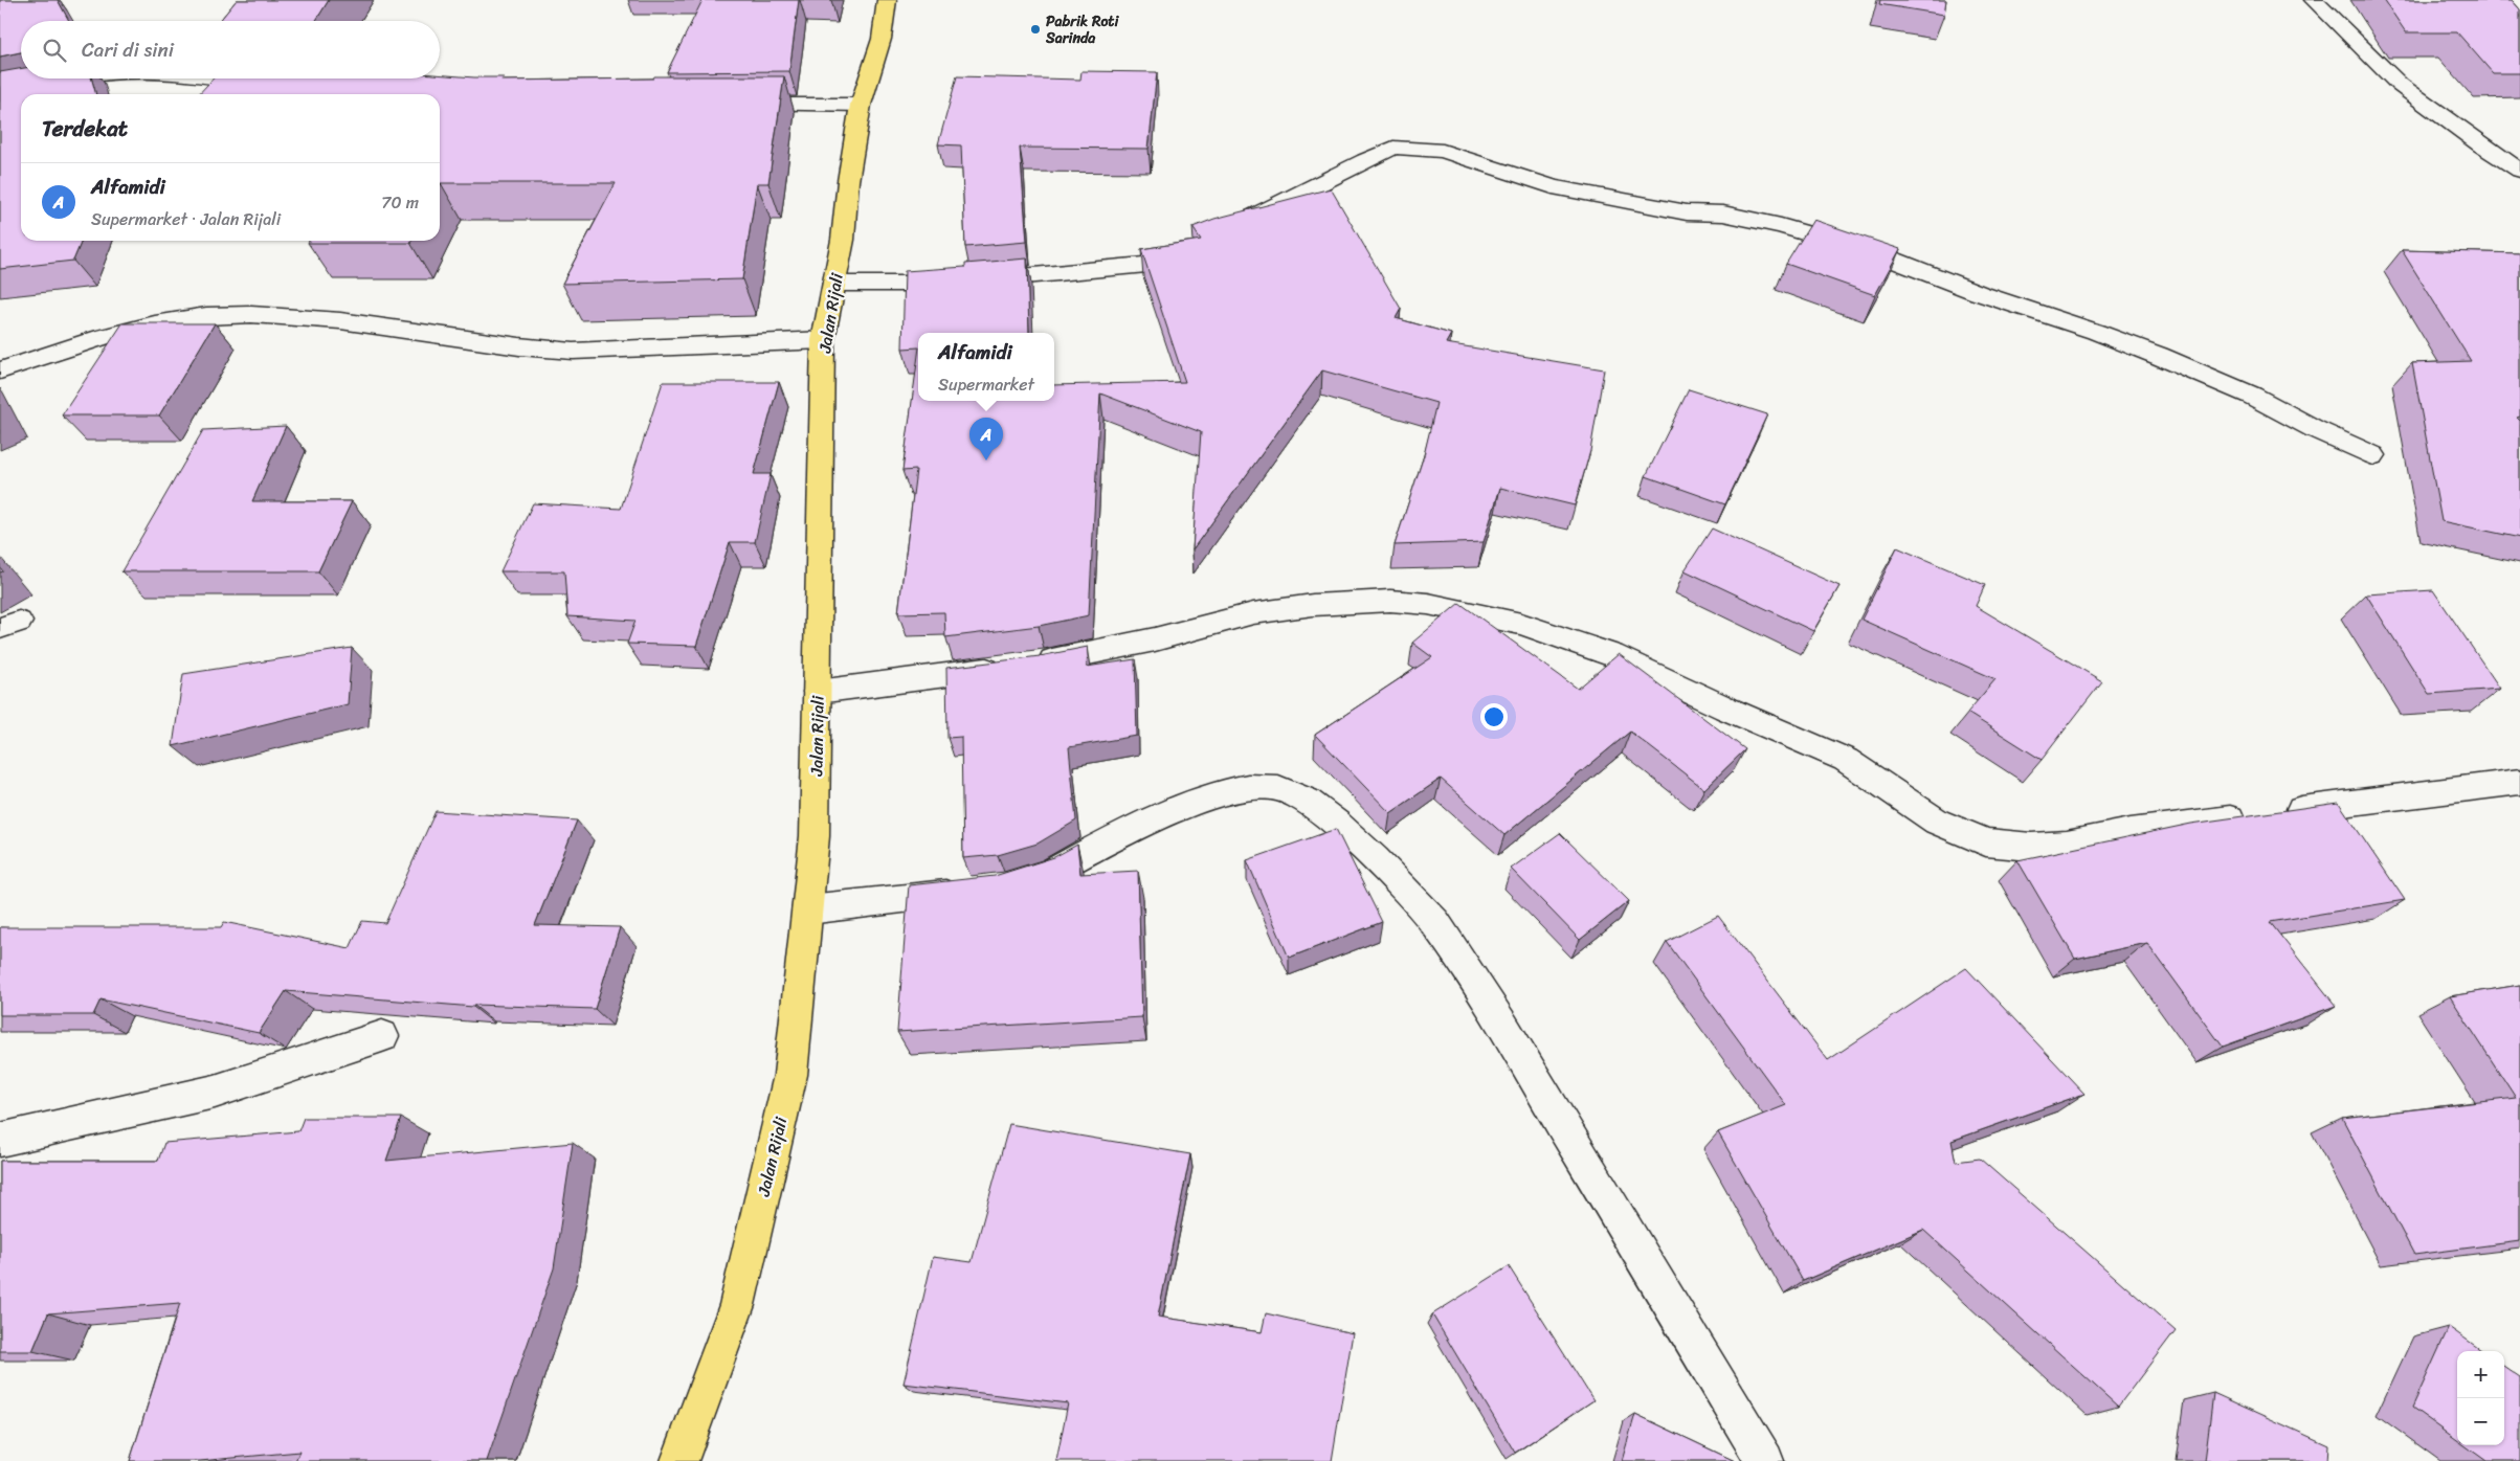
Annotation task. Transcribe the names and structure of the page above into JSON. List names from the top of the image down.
{
  "streets": {
    "highway": ["Jalan Rijali"]
  },
  "places": ["Pabrik Roti Sarinda"],
  "page": {
    "search": "Cari di sini",
    "heading": "Terdekat",
    "list": [
      {
        "mark": "A",
        "name": "Alfamidi",
        "note": "Supermarket · Jalan Rijali",
        "value": "70 m"
      }
    ],
    "popup": ["Alfamidi", "Supermarket"],
    "pins": "A",
    "map_buttons": ["+", "−"]
  }
}
